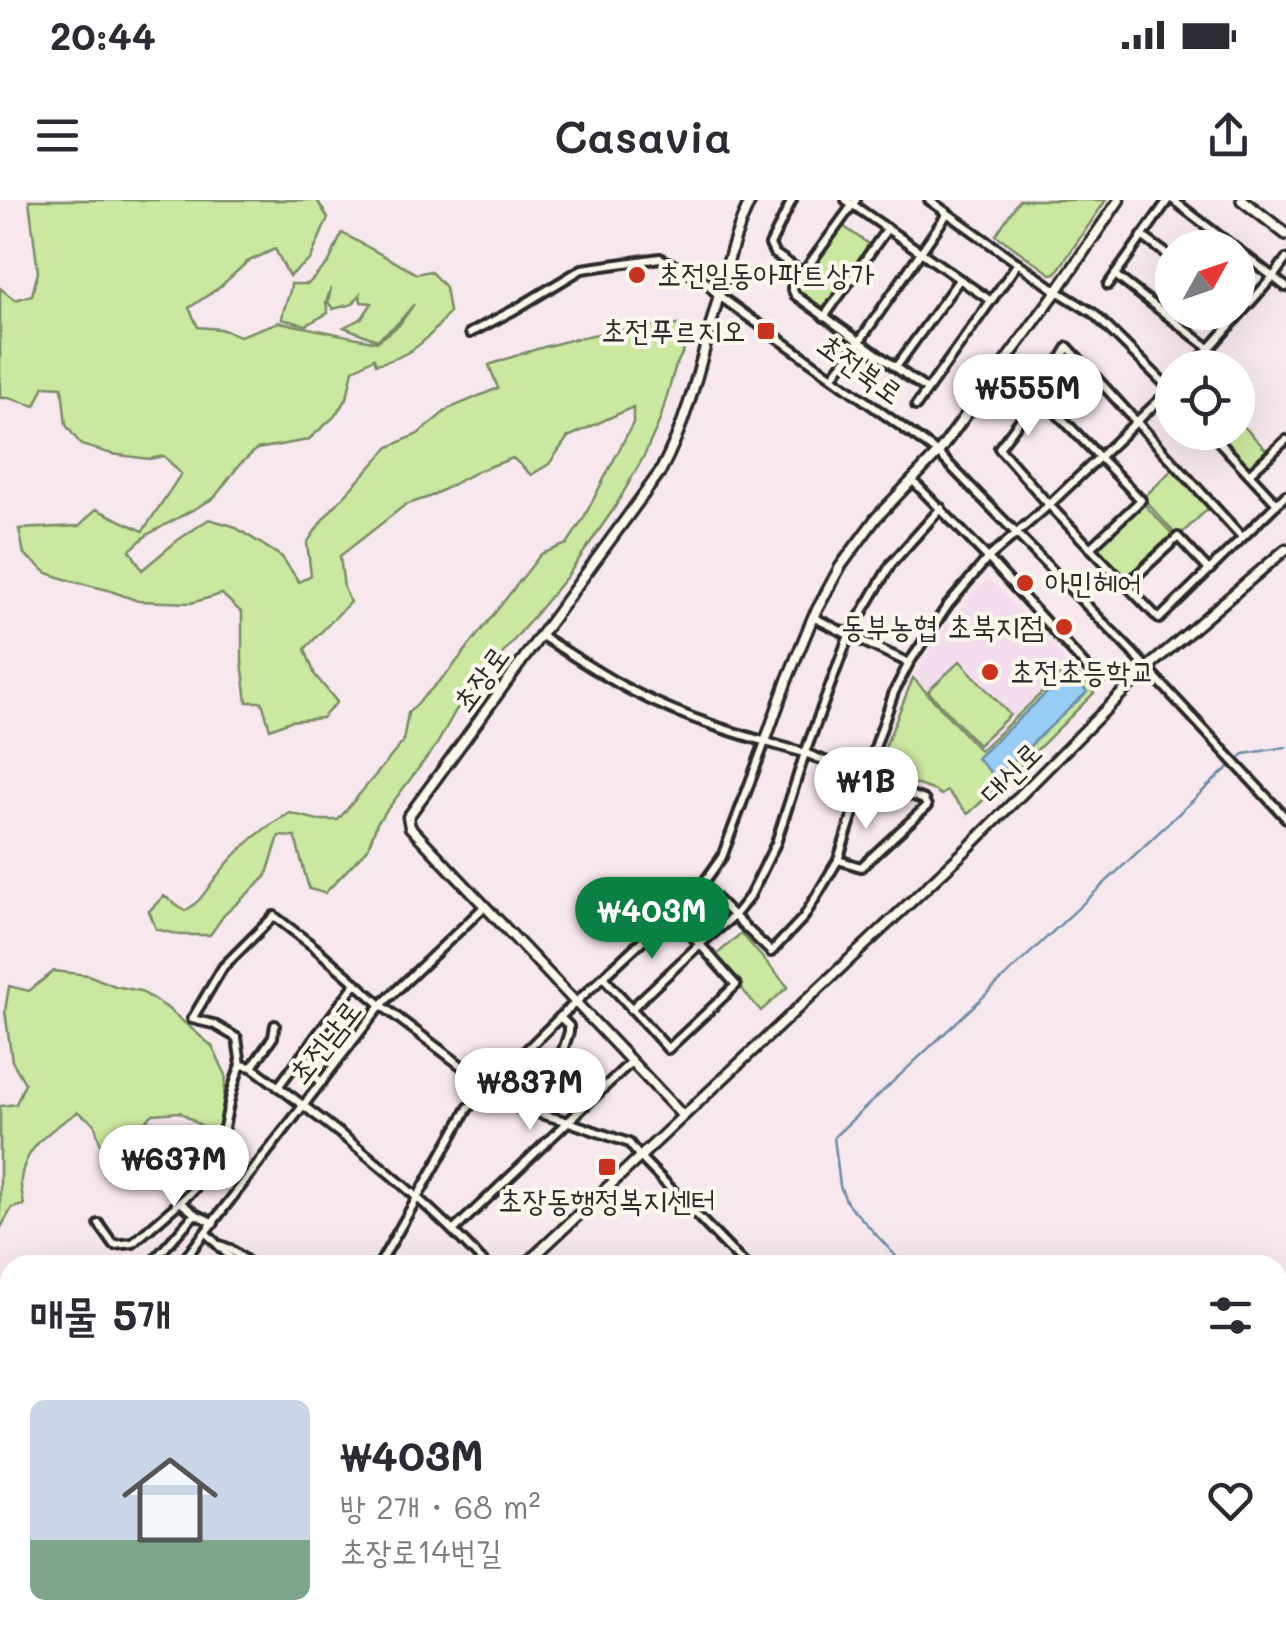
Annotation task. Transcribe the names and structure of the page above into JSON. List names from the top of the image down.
{
  "streets": {
    "street": [
      "초전북로",
      "초장로",
      "대신로",
      "초전남로"
    ]
  },
  "crossings": [
    ["초전북로", "초장로"],
    ["초전북로", "대신로"],
    ["초장로", "대신로"],
    ["초장로", "초전남로"]
  ],
  "places": {
    "other": [
      "초전일동아파트상가",
      "아민헤어",
      "동부농협 초북지점",
      "초전초등학교"
    ],
    "transit": ["초전푸르지오", "초장동행정복지센터"]
  },
  "north": "top right",
  "page": {
    "status": "20:44",
    "header": "Casavia",
    "price": [
      "₩555M",
      "₩1B",
      "₩403M",
      "₩837M",
      "₩637M"
    ],
    "heading": "매물 5개",
    "list": [
      {
        "name": "₩403M",
        "note": "방 2개 · 68 m² · 초장로14번길"
      }
    ]
  }
}
